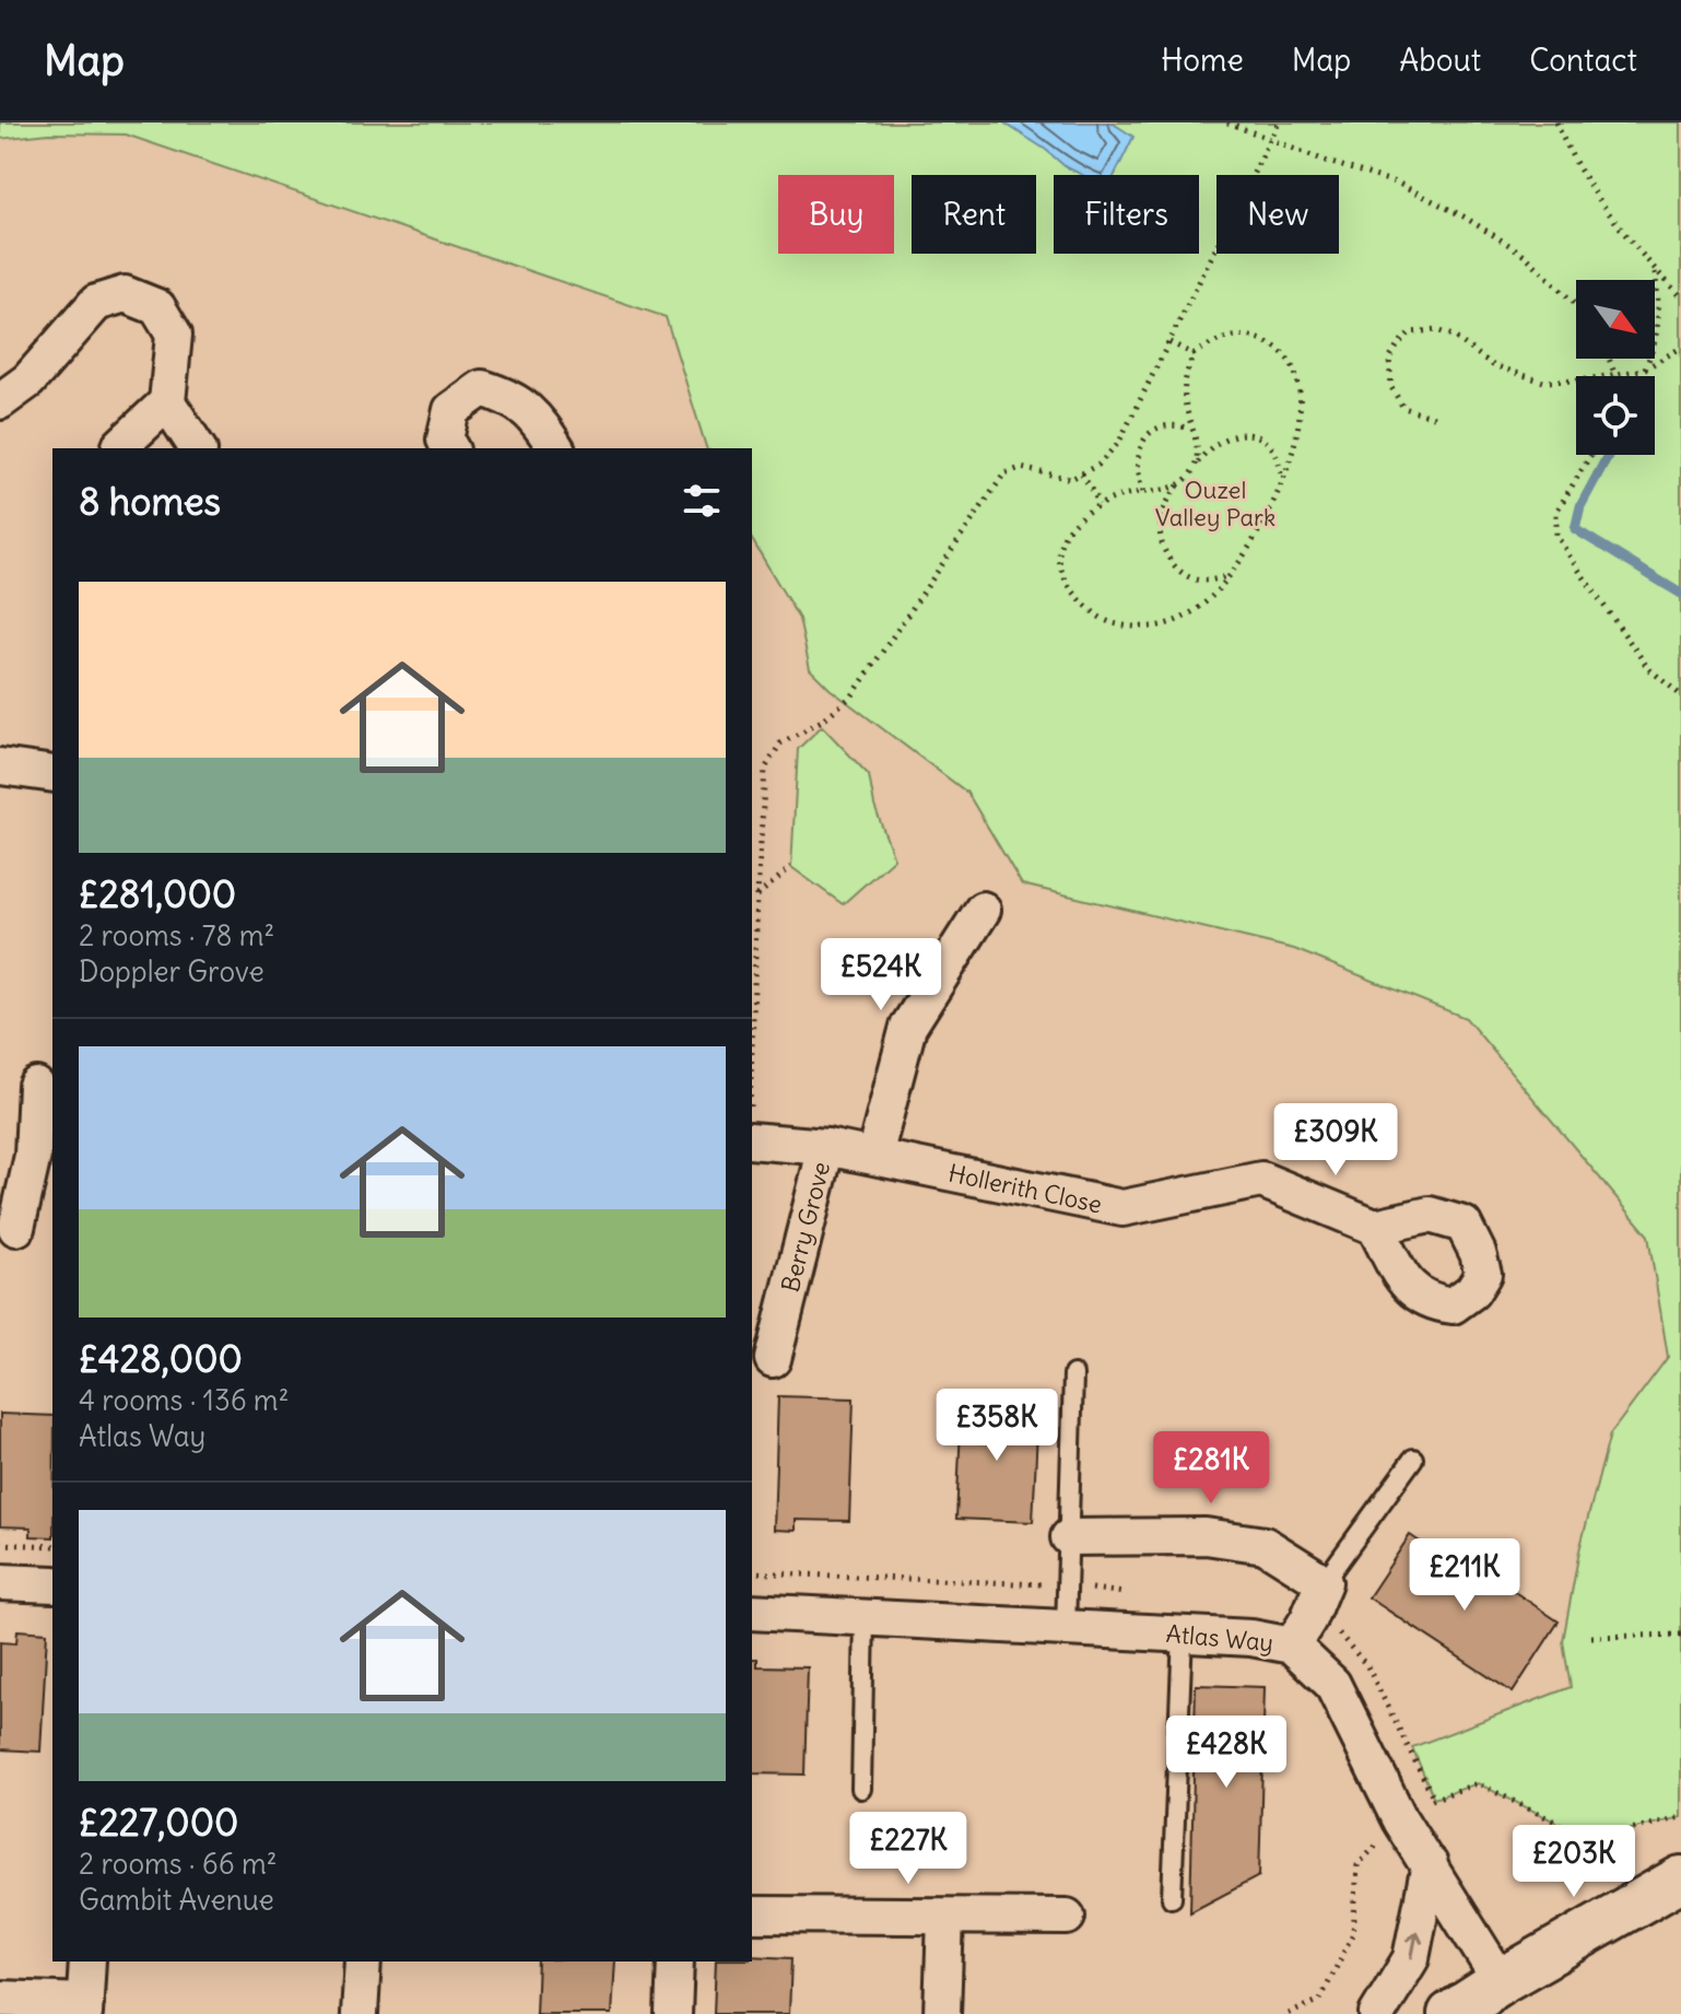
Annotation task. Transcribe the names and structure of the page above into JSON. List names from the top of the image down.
{
  "streets": {
    "street": ["Hollerith Close", "Berry Grove", "Atlas Way"]
  },
  "crossings": [
    ["Hollerith Close", "Berry Grove"]
  ],
  "parks": ["Ouzel Valley Park"],
  "north": "bottom right",
  "page": {
    "header": "Map",
    "nav": [
      "Home",
      "Map",
      "About",
      "Contact"
    ],
    "chip": [
      "Buy",
      "Rent",
      "Filters",
      "New"
    ],
    "heading": "8 homes",
    "list": [
      {
        "name": "£281,000",
        "note": "2 rooms · 78 m² · Doppler Grove"
      },
      {
        "name": "£428,000",
        "note": "4 rooms · 136 m² · Atlas Way"
      },
      {
        "name": "£227,000",
        "note": "2 rooms · 66 m² · Gambit Avenue"
      }
    ],
    "price": [
      "£524K",
      "£309K",
      "£358K",
      "£281K",
      "£211K",
      "£428K",
      "£227K",
      "£203K"
    ]
  }
}
